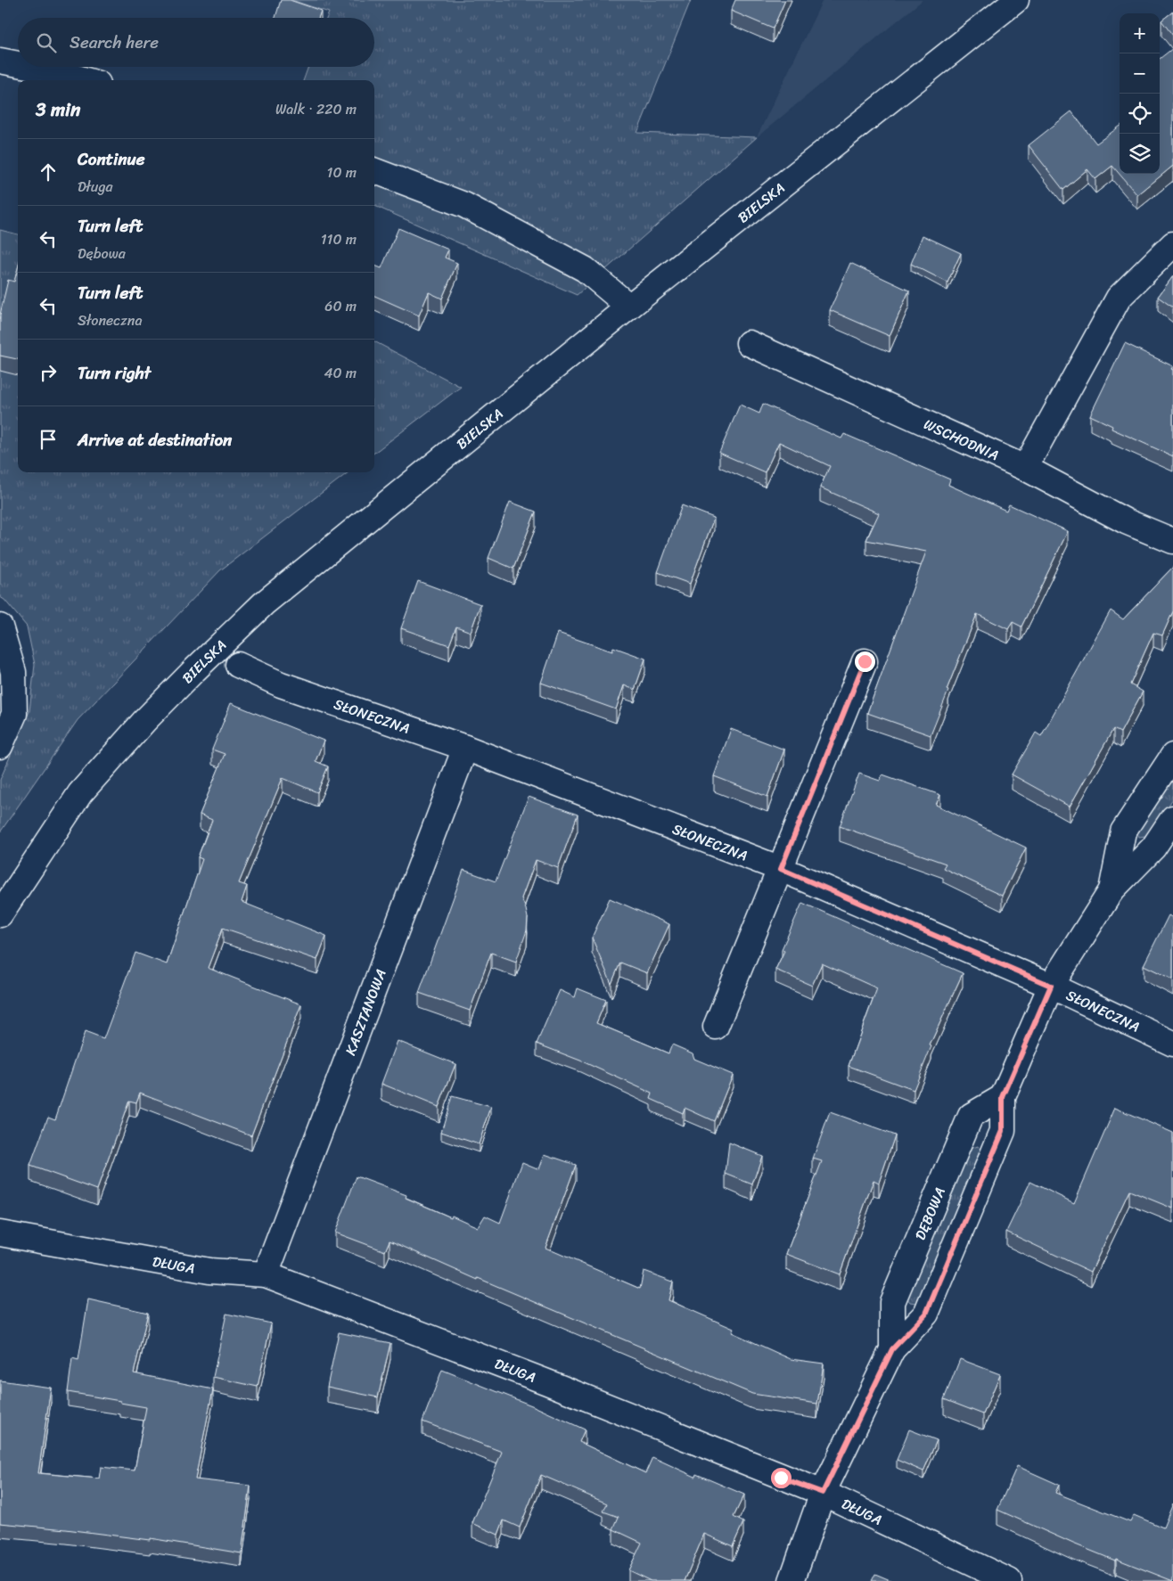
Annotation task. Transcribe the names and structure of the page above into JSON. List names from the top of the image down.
{
  "streets": {
    "street": [
      "BIELSKA",
      "WSCHODNIA",
      "SŁONECZNA",
      "KASZTANOWA",
      "DĘBOWA",
      "DŁUGA"
    ]
  },
  "crossings": [
    ["SŁONECZNA", "KASZTANOWA"],
    ["SŁONECZNA", "DĘBOWA"],
    ["KASZTANOWA", "DŁUGA"],
    ["DĘBOWA", "DŁUGA"]
  ],
  "page": {
    "map_buttons": ["+", "−"],
    "search": "Search here",
    "heading": ["3 min", "Walk · 220 m"],
    "list": [
      ["Continue", "Długa", "10 m"],
      ["Turn left", "Dębowa", "110 m"],
      ["Turn left", "Słoneczna", "60 m"],
      ["Turn right", "40 m"],
      "Arrive at destination"
    ]
  }
}
